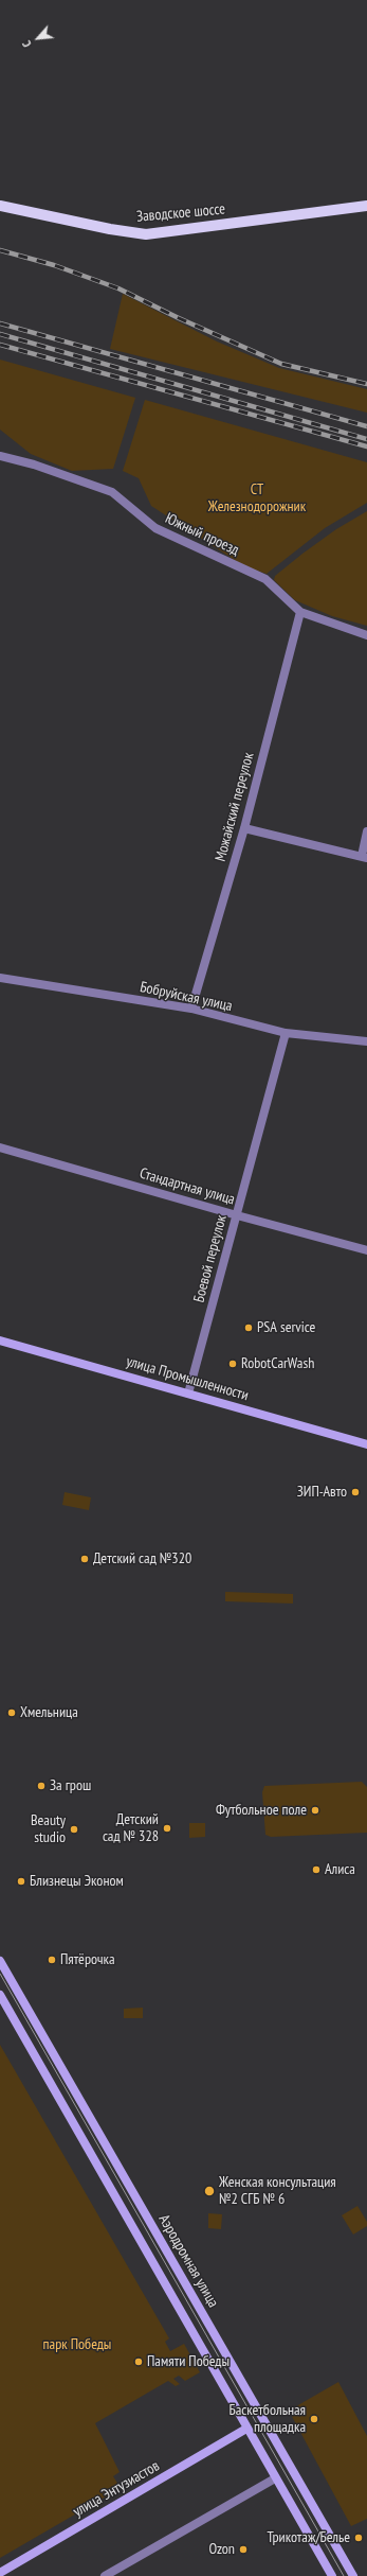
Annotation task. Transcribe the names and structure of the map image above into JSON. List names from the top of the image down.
{
  "streets": {
    "main road": [
      "Заводское шоссе",
      "улица Промышленности",
      "Аэродромная улица",
      "улица Энтузиастов"
    ],
    "street": [
      "Южный проезд",
      "Можайский переулок",
      "Бобруйская улица",
      "Стандартная улица",
      "Боевой переулок"
    ]
  },
  "crossings": [
    ["Южный проезд", "Можайский переулок"],
    ["Можайский переулок", "Бобруйская улица"],
    ["Бобруйская улица", "Боевой переулок"],
    ["Стандартная улица", "Боевой переулок"],
    ["Боевой переулок", "улица Промышленности"]
  ],
  "parks": ["СТ Железнодорожник", "парк Победы"],
  "places": [
    "PSA service",
    "RobotCarWash",
    "ЗИП-Авто",
    "Детский сад №320",
    "Хмельница",
    "За грош",
    "Футбольное поле",
    "Детский сад № 328",
    "Beauty studio",
    "Алиса",
    "Близнецы Эконом",
    "Пятёрочка",
    "Женская консультация №2 СГБ № 6",
    "Памяти Победы",
    "Баскетбольная площадка",
    "Трикотаж/Белье",
    "Ozon"
  ],
  "north": "bottom left"
}
